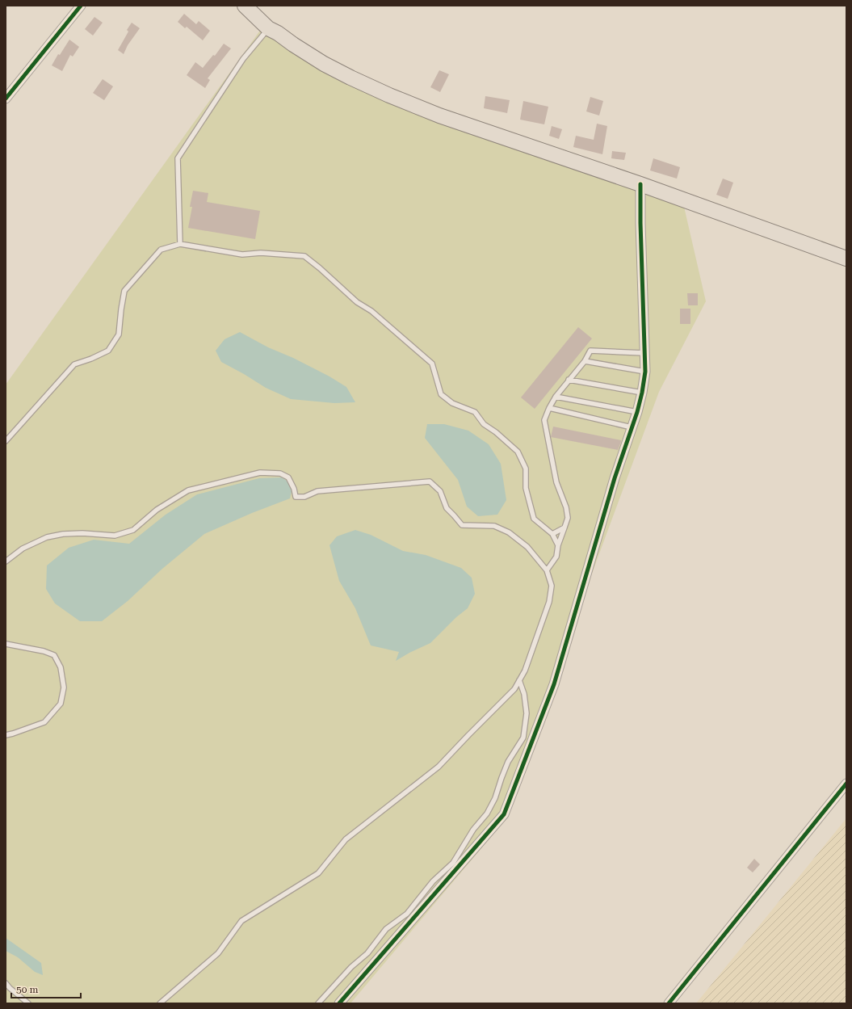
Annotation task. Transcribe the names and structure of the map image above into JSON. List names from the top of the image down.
{
  "scale_bar": "50 m"
}
